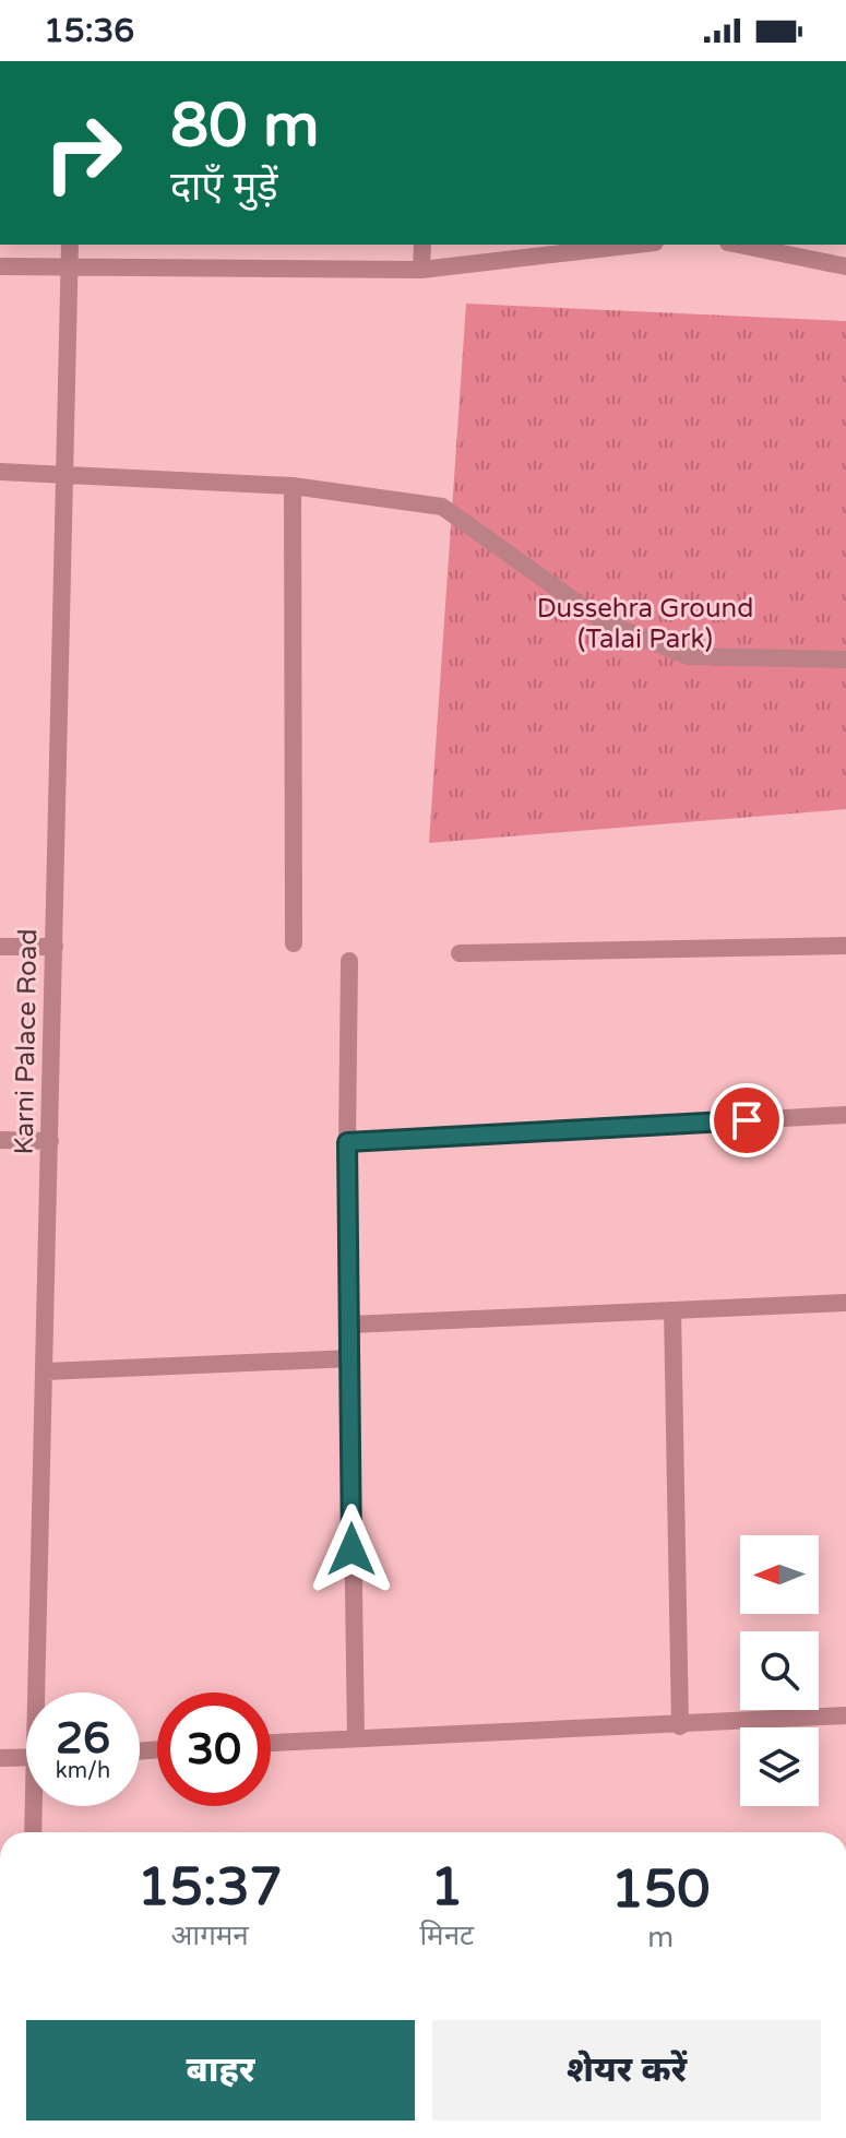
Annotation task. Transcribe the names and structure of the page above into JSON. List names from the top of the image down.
{
  "streets": {
    "street": ["Karni Palace Road"]
  },
  "parks": ["Dussehra Ground (Talai Park)"],
  "north": "left",
  "page": {
    "status": "15:36",
    "turn": ["80 m", "दाएँ मुड़ें"],
    "speed": "26 km/h",
    "limit": "30",
    "eta": [
      "15:37",
      "आगमन",
      "1",
      "मिनट",
      "150",
      "m"
    ],
    "buttons": ["बाहर", "शेयर करें"]
  }
}
